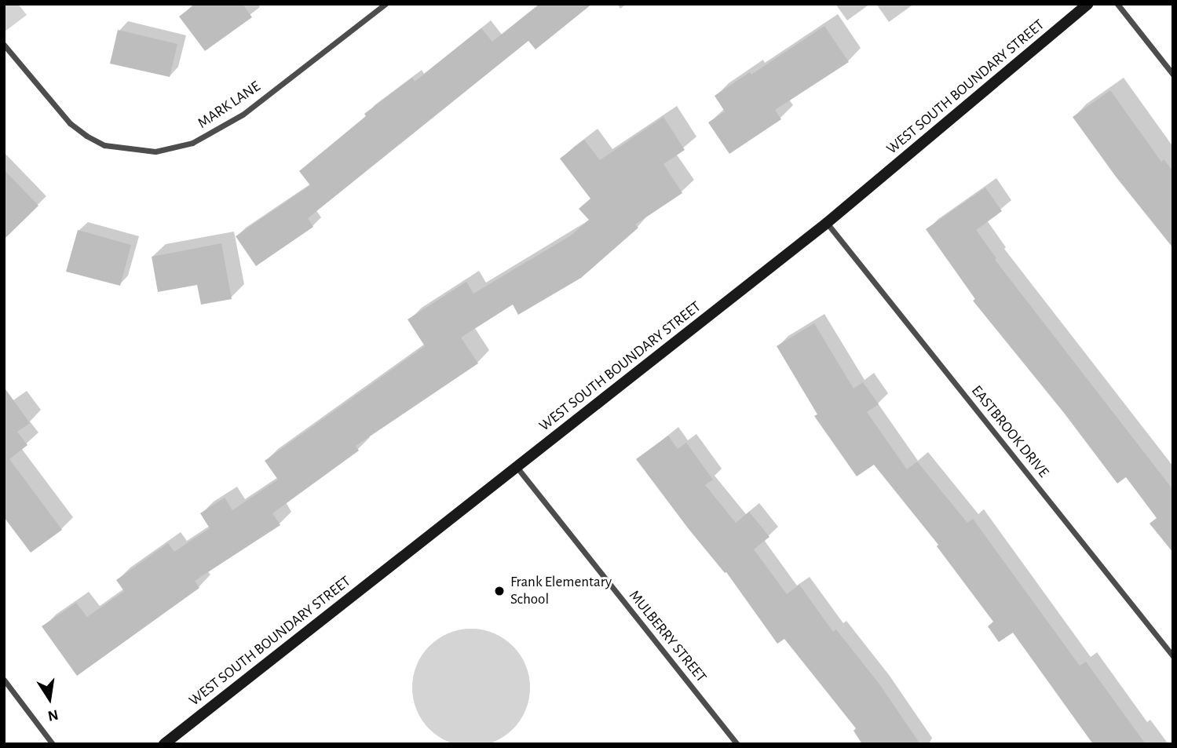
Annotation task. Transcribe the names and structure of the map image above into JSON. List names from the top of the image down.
{
  "streets": {
    "street": [
      "WEST SOUTH BOUNDARY STREET",
      "MARK LANE",
      "EASTBROOK DRIVE",
      "MULBERRY STREET"
    ]
  },
  "crossings": [
    ["WEST SOUTH BOUNDARY STREET", "EASTBROOK DRIVE"],
    ["WEST SOUTH BOUNDARY STREET", "MULBERRY STREET"]
  ],
  "places": ["Frank Elementary School"],
  "north": "bottom"
}
